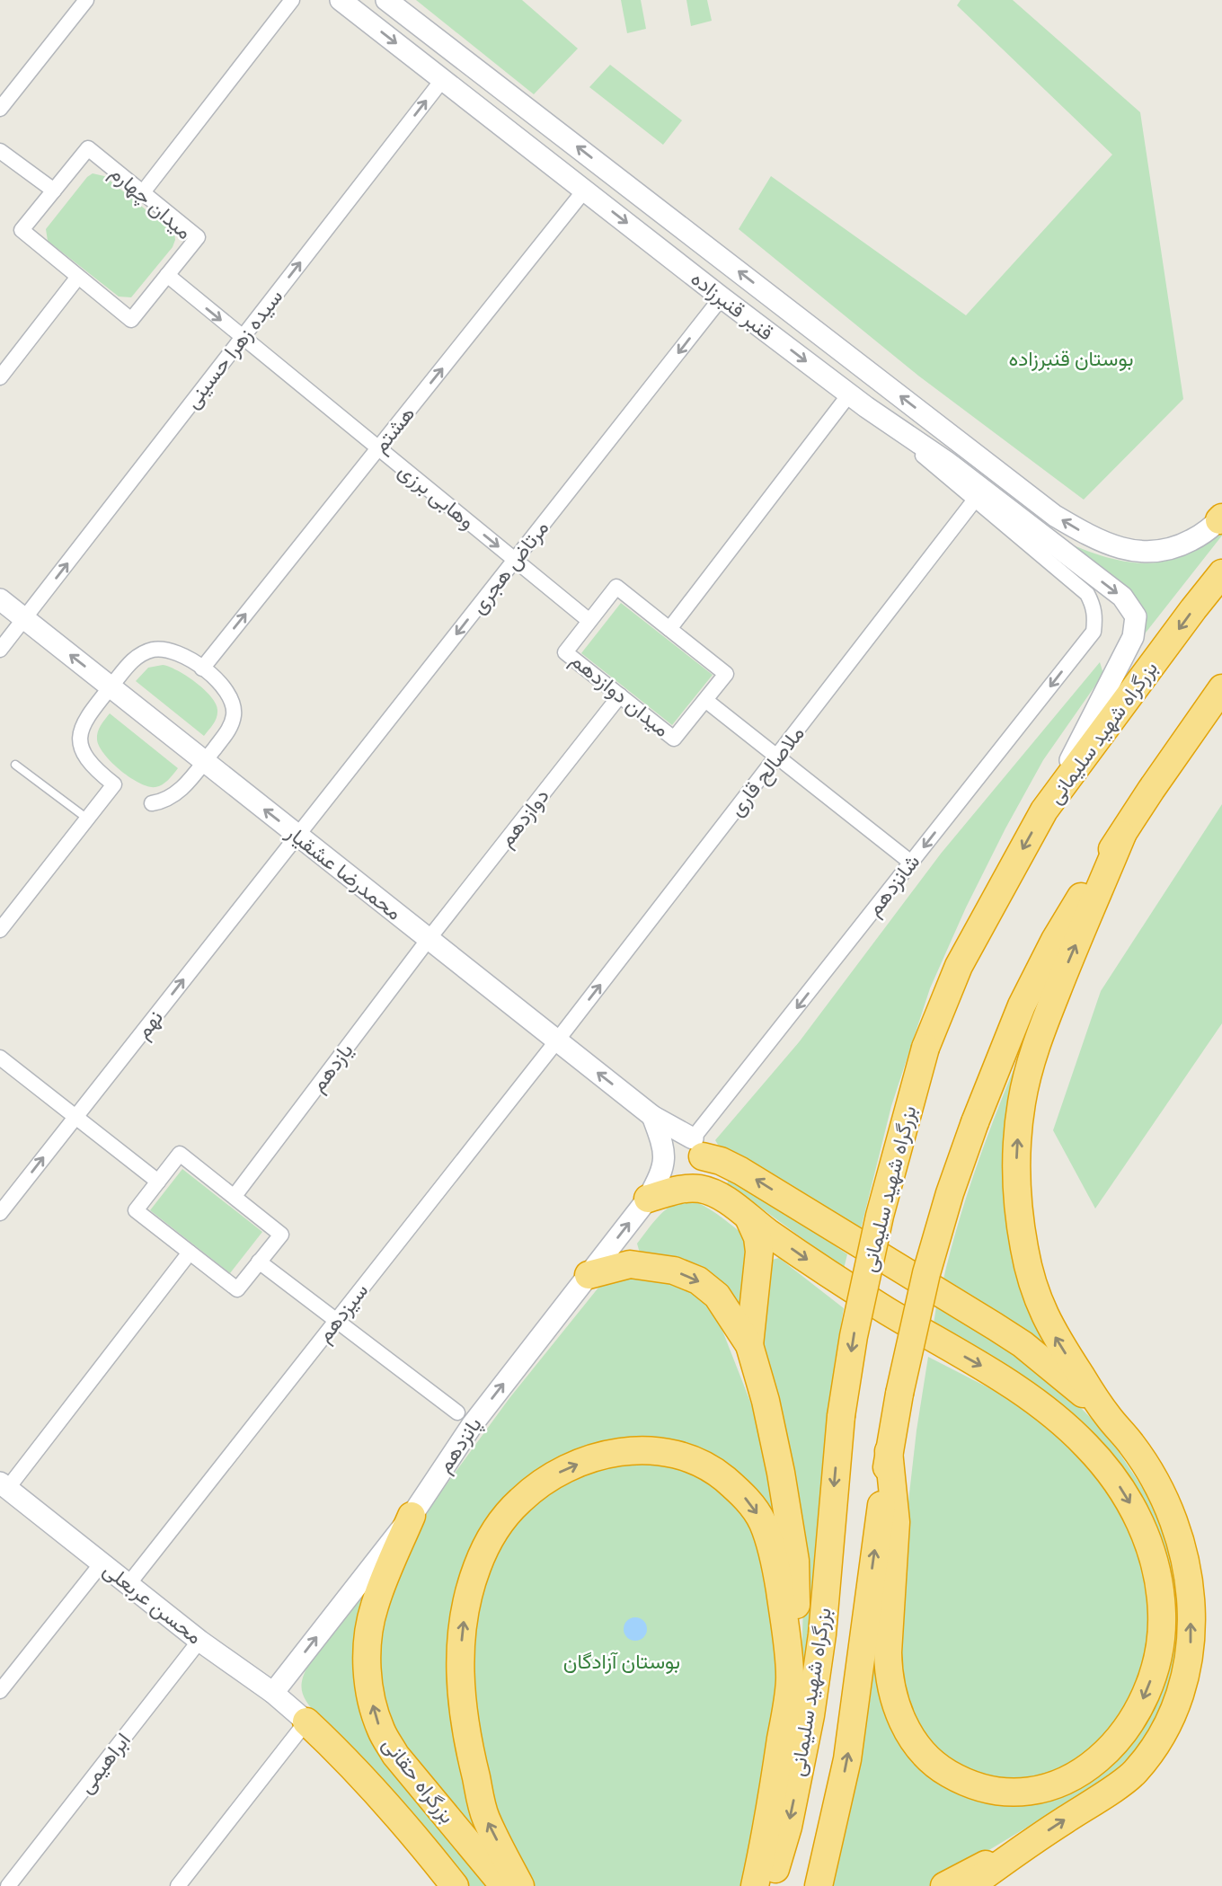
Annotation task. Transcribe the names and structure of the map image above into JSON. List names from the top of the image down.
{
  "streets": {
    "highway": ["بزرگراه شهید سلیمانی", "بزرگراه حقانی"],
    "main road": [
      "قنبر قنبرزاده",
      "محمدرضا عشقیار",
      "پانزدهم",
      "محسن عربعلی"
    ],
    "street": [
      "میدان چهارم",
      "سیده زهرا حسینی",
      "هشتم",
      "وهابی برزی",
      "مرتاض هجری",
      "میدان دوازدهم",
      "ملاصالح قاری",
      "دوازدهم",
      "شانزدهم",
      "نهم",
      "یازدهم",
      "سیزدهم",
      "ابراهیمی"
    ]
  },
  "crossings": [
    ["میدان چهارم", "وهابی برزی"],
    ["قنبر قنبرزاده", "سیده زهرا حسینی"],
    ["قنبر قنبرزاده", "هشتم"],
    ["قنبر قنبرزاده", "مرتاض هجری"],
    ["قنبر قنبرزاده", "ملاصالح قاری"],
    ["قنبر قنبرزاده", "شانزدهم"],
    ["سیده زهرا حسینی", "وهابی برزی"],
    ["سیده زهرا حسینی", "محمدرضا عشقیار"],
    ["هشتم", "وهابی برزی"],
    ["وهابی برزی", "مرتاض هجری"],
    ["وهابی برزی", "میدان دوازدهم"],
    ["مرتاض هجری", "محمدرضا عشقیار"],
    ["مرتاض هجری", "نهم"],
    ["میدان دوازدهم", "دوازدهم"],
    ["ملاصالح قاری", "محمدرضا عشقیار"],
    ["ملاصالح قاری", "سیزدهم"],
    ["دوازدهم", "محمدرضا عشقیار"],
    ["دوازدهم", "یازدهم"],
    ["محمدرضا عشقیار", "شانزدهم"],
    ["محمدرضا عشقیار", "نهم"],
    ["محمدرضا عشقیار", "یازدهم"],
    ["محمدرضا عشقیار", "سیزدهم"],
    ["محمدرضا عشقیار", "پانزدهم"],
    ["سیزدهم", "محسن عربعلی"],
    ["پانزدهم", "محسن عربعلی"],
    ["پانزدهم", "بزرگراه حقانی"],
    ["محسن عربعلی", "ابراهیمی"],
    ["محسن عربعلی", "بزرگراه حقانی"]
  ],
  "one_way": [
    "سیده زهرا حسینی",
    "هشتم",
    "وهابی برزی",
    "مرتاض هجری",
    "ملاصالح قاری",
    "محمدرضا عشقیار",
    "شانزدهم",
    "نهم",
    "پانزدهم",
    "بزرگراه حقانی"
  ],
  "parks": ["بوستان قنبرزاده", "بوستان آزادگان"]
}
